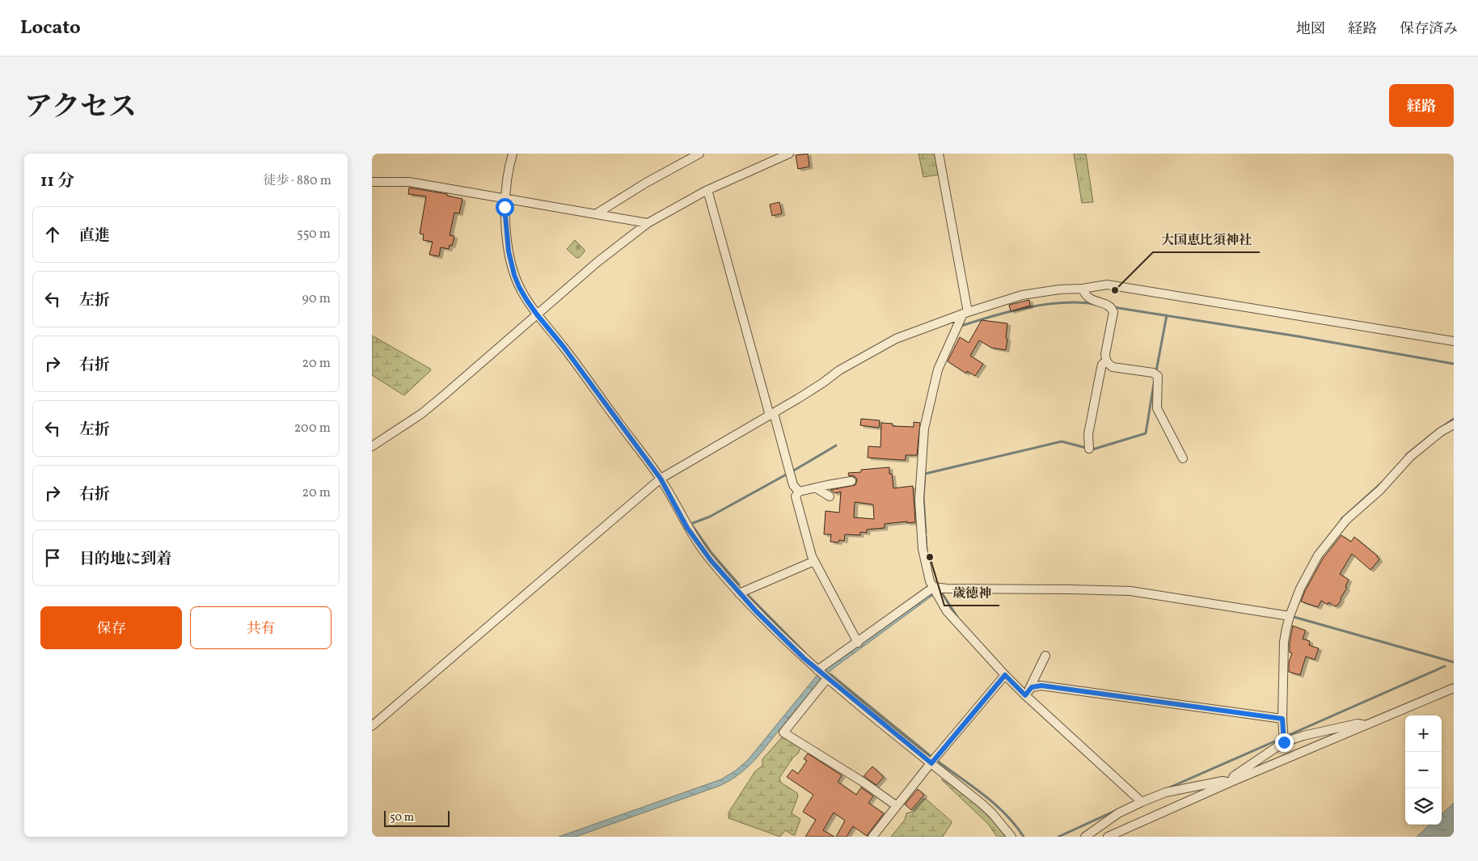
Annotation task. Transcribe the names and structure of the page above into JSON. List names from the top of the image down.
{
  "places": ["大国恵比須神社", "歳徳神"],
  "scale_bar": "50 m",
  "page": {
    "header": "Locato",
    "nav": ["地図", "経路", "保存済み"],
    "title": "アクセス",
    "buttons": [
      "経路",
      ["保存", "共有"]
    ],
    "heading": ["11 分", "徒歩 · 880 m"],
    "list": [
      ["直進", "550 m"],
      ["左折", "90 m"],
      ["右折", "20 m"],
      ["左折", "200 m"],
      ["右折", "20 m"],
      "目的地に到着"
    ],
    "map_buttons": ["+", "−"],
    "scale": "50 m"
  }
}
